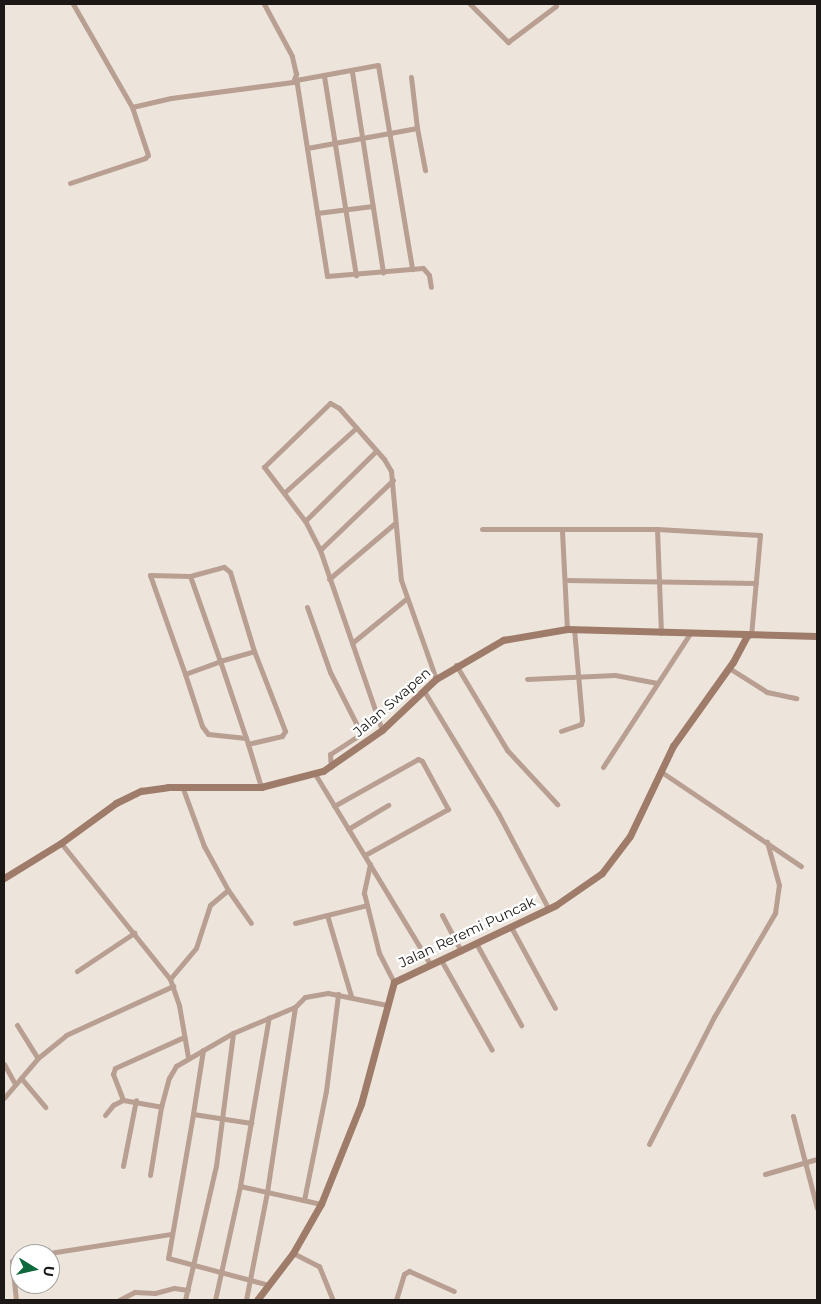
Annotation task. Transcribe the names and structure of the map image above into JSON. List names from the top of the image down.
{
  "streets": {
    "street": ["Jalan Swapen", "Jalan Reremi Puncak"]
  },
  "north": "right"
}
